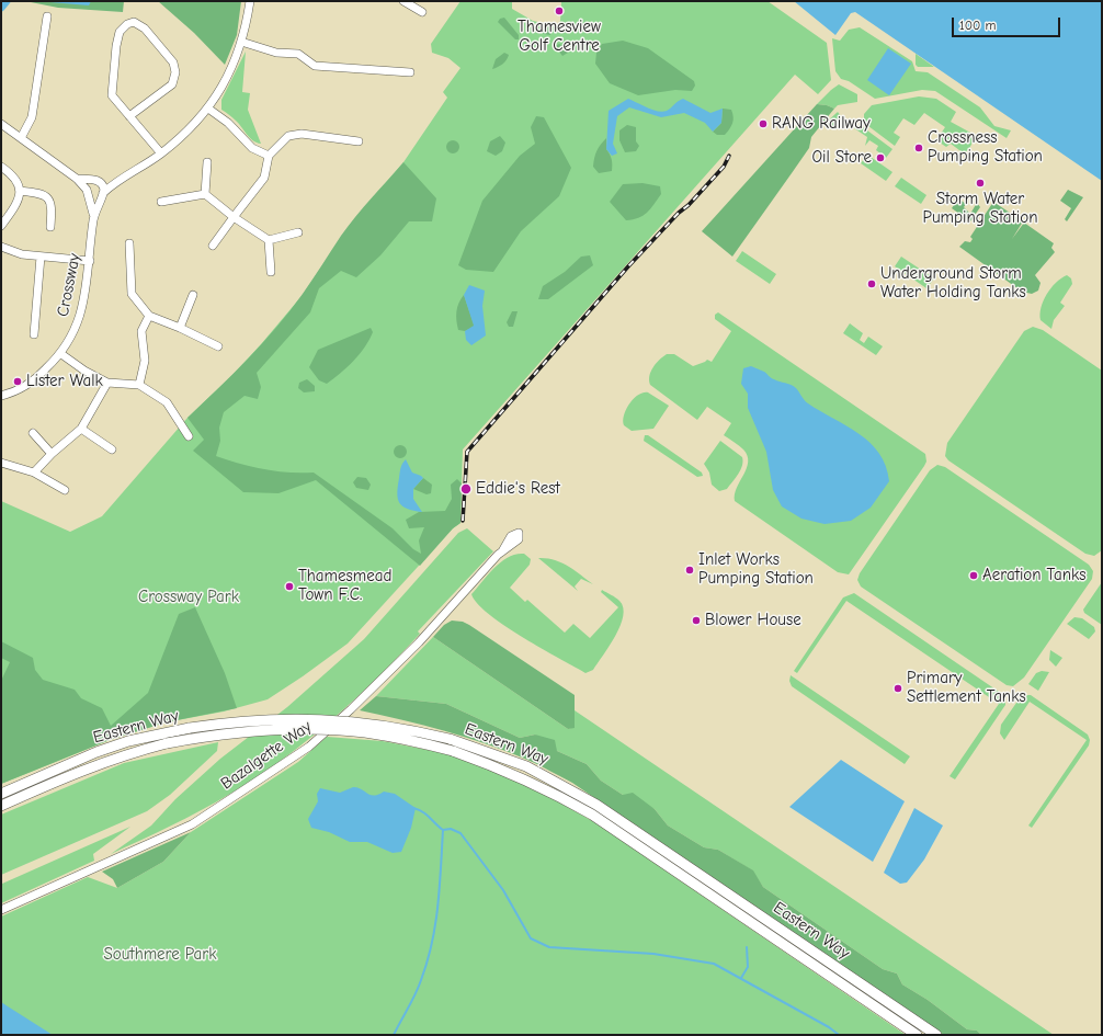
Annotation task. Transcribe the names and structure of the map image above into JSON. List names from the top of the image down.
{
  "streets": {
    "main road": ["Eastern Way"],
    "street": ["Crossway", "Bazalgette Way"]
  },
  "parks": ["Crossway Park", "Southmere Park"],
  "places": [
    "Thamesview Golf Centre",
    "RANG Railway",
    "Crossness Pumping Station",
    "Oil Store",
    "Storm Water Pumping Station",
    "Underground Storm Water Holding Tanks",
    "Lister Walk",
    "Eddie's Rest",
    "Inlet Works Pumping Station",
    "Aeration Tanks",
    "Thamesmead Town F.C.",
    "Blower House",
    "Primary Settlement Tanks"
  ],
  "scale_bar": "100 m"
}
